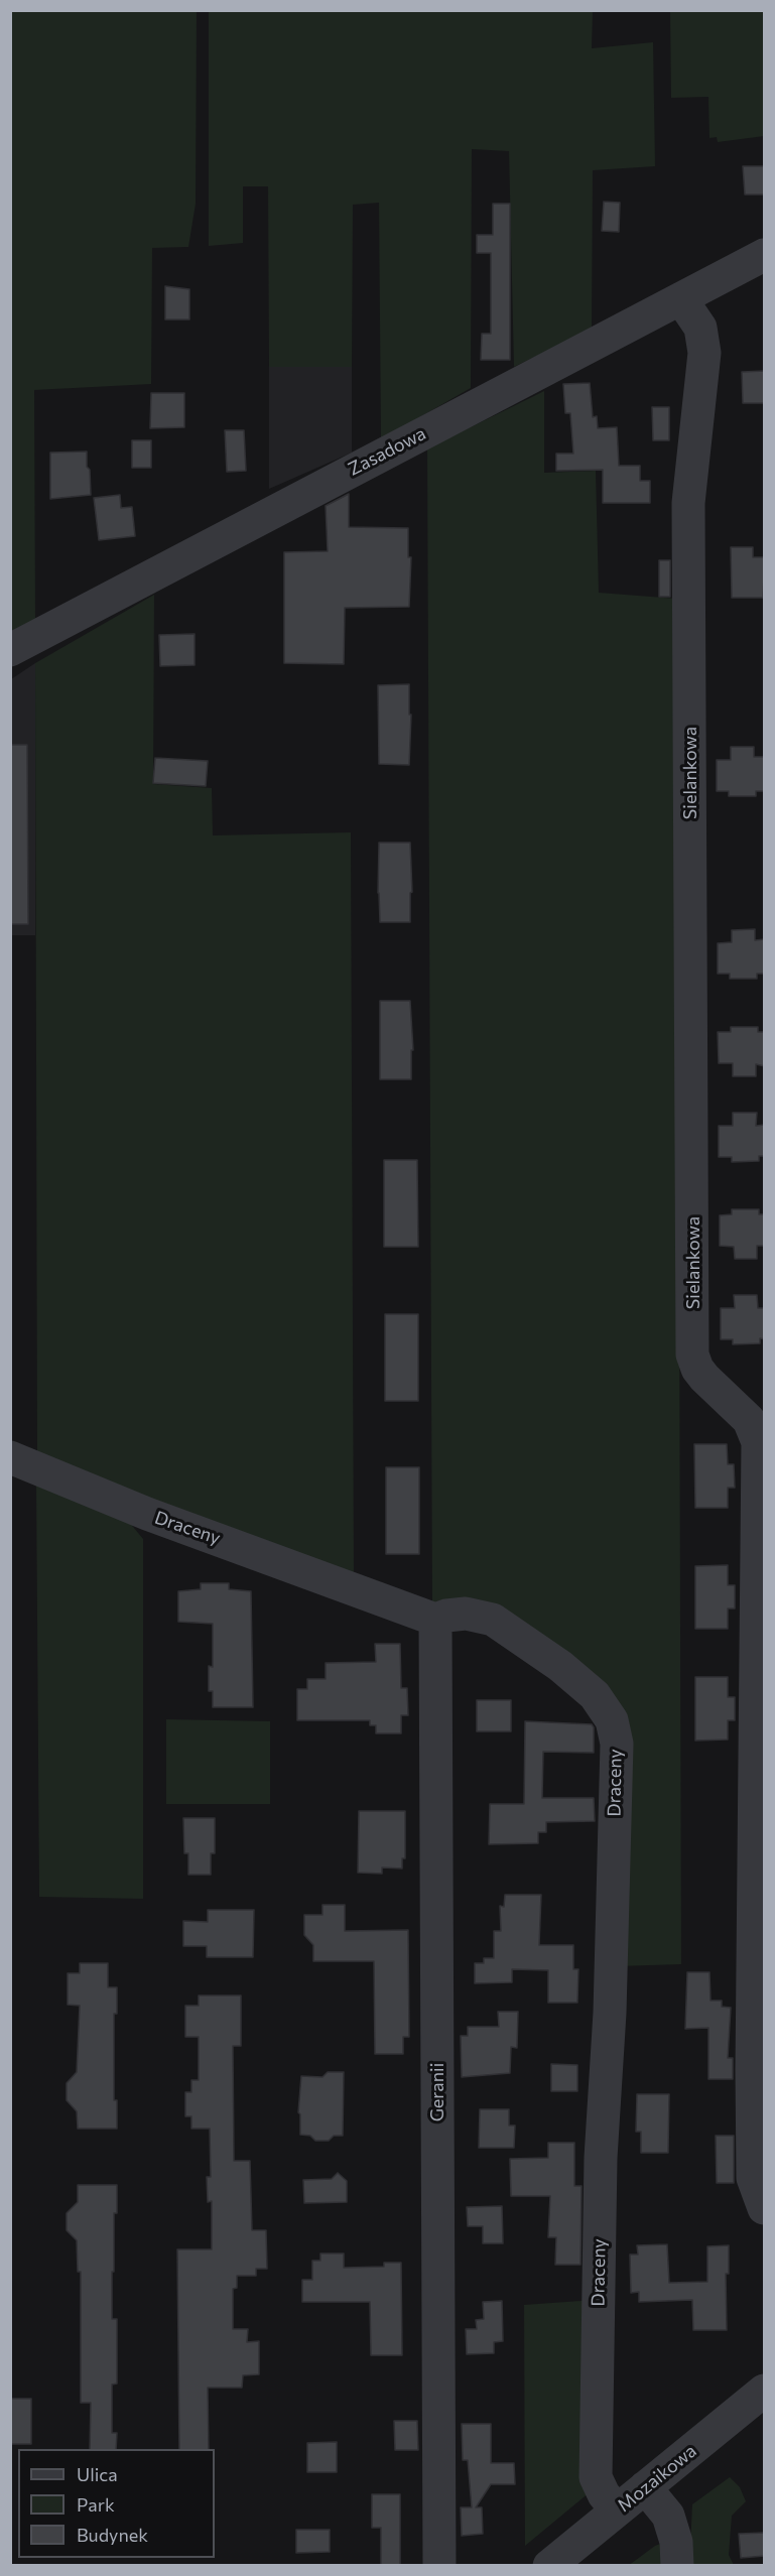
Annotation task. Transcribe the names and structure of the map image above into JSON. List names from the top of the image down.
{
  "streets": {
    "street": [
      "Zasadowa",
      "Sielankowa",
      "Draceny",
      "Geranii",
      "Mozaikowa"
    ]
  },
  "crossings": [
    ["Zasadowa", "Sielankowa"],
    ["Draceny", "Geranii"],
    ["Draceny", "Mozaikowa"]
  ],
  "legend": ["Ulica", "Park", "Budynek"]
}
